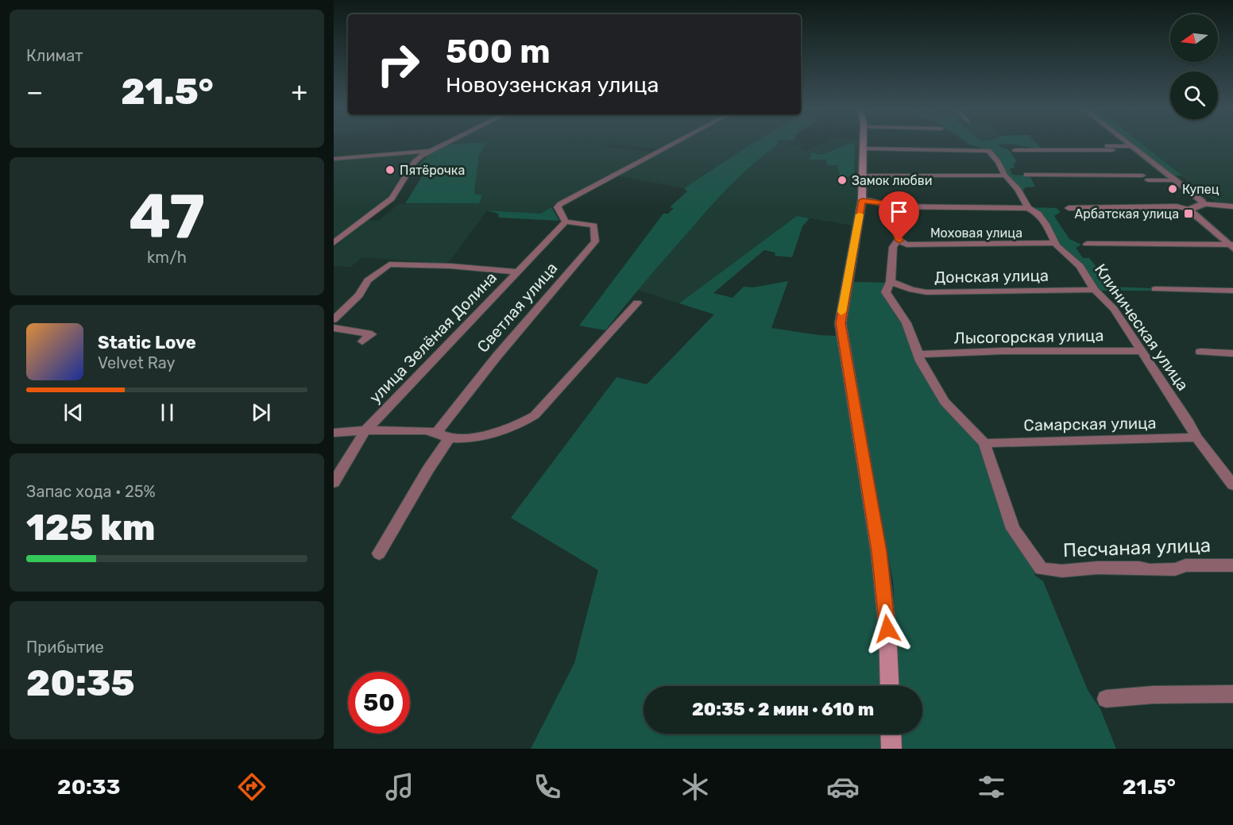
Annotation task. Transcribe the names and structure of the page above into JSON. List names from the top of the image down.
{
  "streets": {
    "street": [
      "Моховая улица",
      "Донская улица",
      "Светлая улица",
      "Клиническая улица",
      "Лысогорская улица",
      "улица Зелёная Долина",
      "Самарская улица",
      "Песчаная улица"
    ]
  },
  "crossings": [
    ["Моховая улица", "Клиническая улица"],
    ["Донская улица", "Клиническая улица"],
    ["Светлая улица", "улица Зелёная Долина"],
    ["Клиническая улица", "Лысогорская улица"],
    ["Клиническая улица", "Самарская улица"],
    ["Самарская улица", "Песчаная улица"]
  ],
  "places": {
    "other": ["Пятёрочка", "Замок любви", "Купец"],
    "transit": ["Арбатская улица"]
  },
  "north": "left",
  "page": {
    "tile": [
      "Климат",
      ["47", "km/h"],
      ["Запас хода · 25%", "125 km"],
      ["Прибытие", "20:35"]
    ],
    "turn": ["500 m", "Новоузенская улица"],
    "heat": ["−", "21.5°", "+"],
    "song": ["Static Love", "Velvet Ray"],
    "limit": "50",
    "trip": "20:35 · 2 мин · 610 m",
    "tabs": ["20:33", "21.5°"]
  }
}
